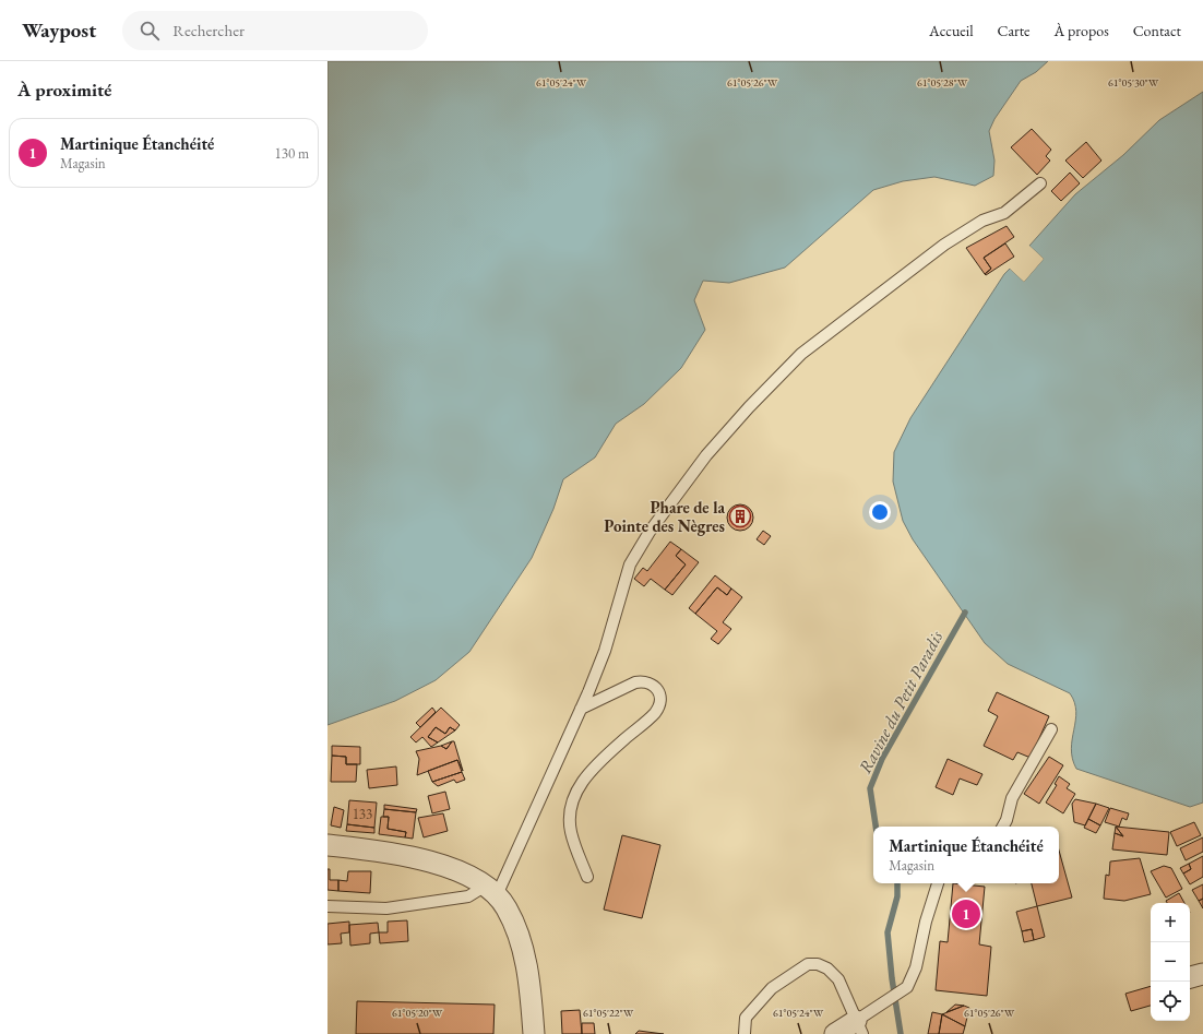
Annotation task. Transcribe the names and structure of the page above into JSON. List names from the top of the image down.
{
  "water": ["Ravine du Petit Paradis"],
  "places": {
    "building": ["Phare de la Pointe des Nègres"]
  },
  "house_numbers": ["133"],
  "page": {
    "header": "Waypost",
    "search": "Rechercher",
    "nav": [
      "Accueil",
      "Carte",
      "À propos",
      "Contact"
    ],
    "heading": "À proximité",
    "list": [
      {
        "mark": "1",
        "name": "Martinique Étanchéité",
        "note": "Magasin",
        "value": "130 m"
      }
    ],
    "popup": ["Martinique Étanchéité", "Magasin"],
    "pins": "1",
    "map_buttons": ["+", "−"]
  },
  "coordinates": [
    "61°05'24\"W",
    "61°05'26\"W",
    "61°05'28\"W",
    "61°05'30\"W",
    "61°05'20\"W",
    "61°05'22\"W"
  ]
}
